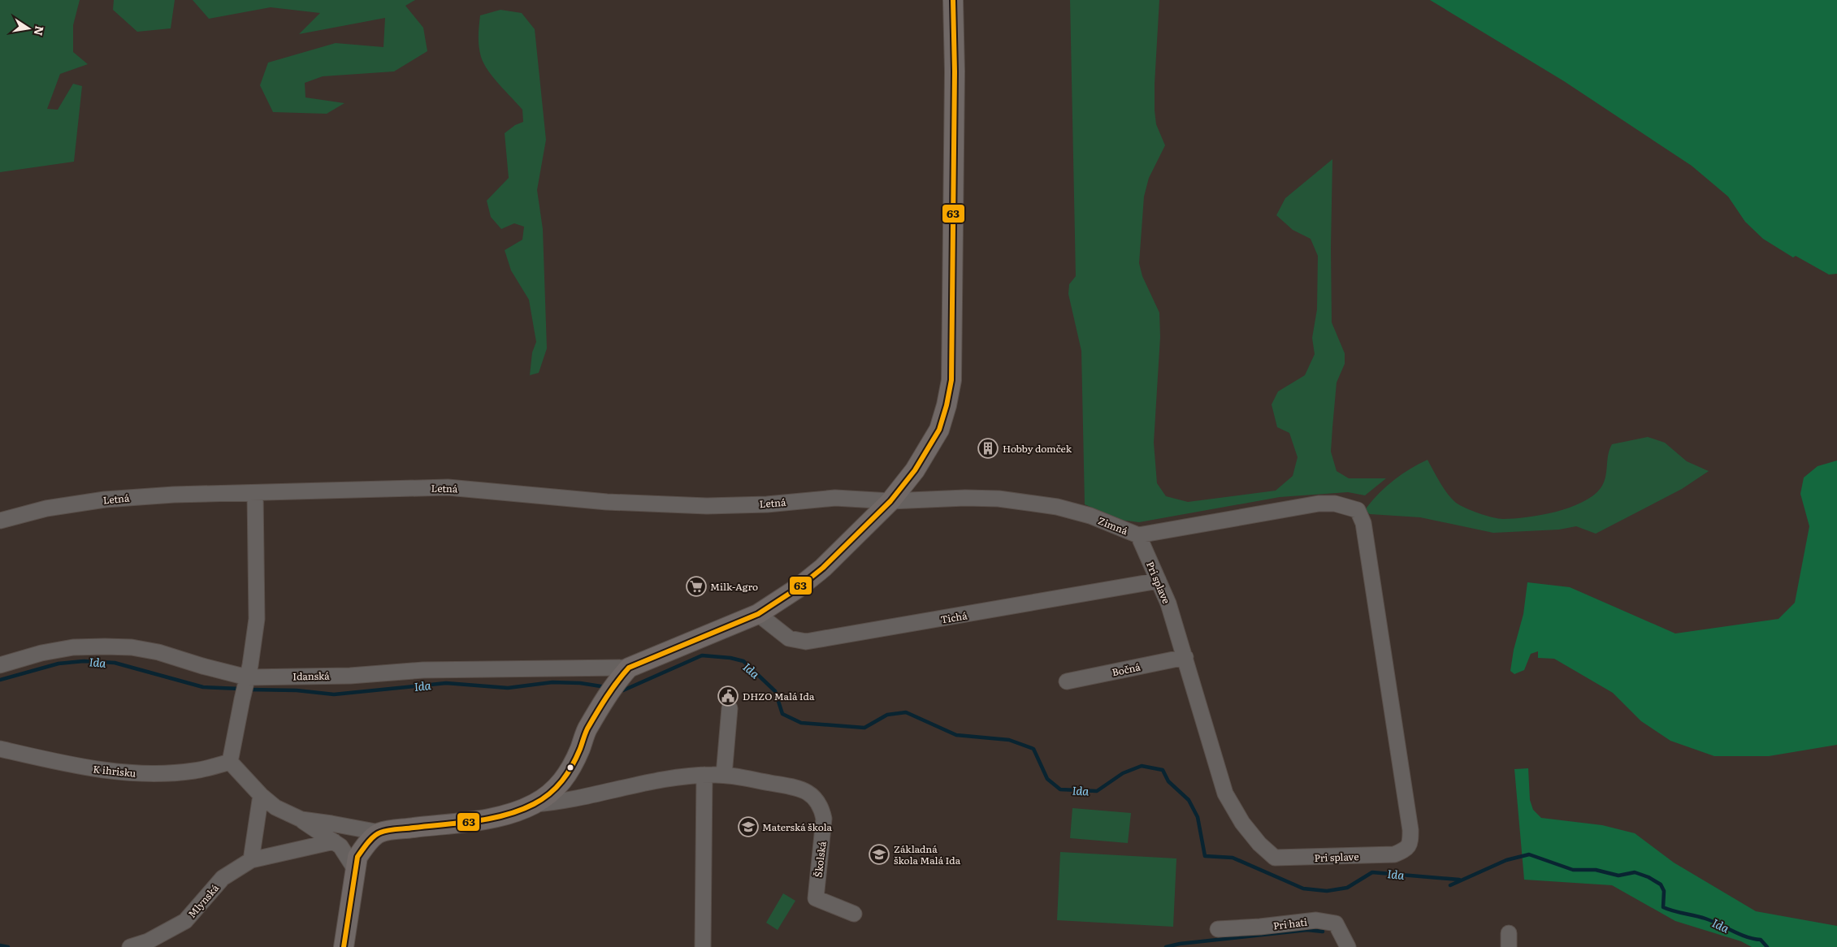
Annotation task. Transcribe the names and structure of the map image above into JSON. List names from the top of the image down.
{
  "streets": {
    "street": [
      "Letná",
      "Zimná",
      "Pri splave",
      "Tichá",
      "Bočná",
      "Idanská",
      "K ihrisku",
      "Školská",
      "Mlynská",
      "Pri hati"
    ]
  },
  "crossings": [
    ["Letná", "Zimná"],
    ["Zimná", "Pri splave"],
    ["Pri splave", "Tichá"],
    ["Pri splave", "Bočná"]
  ],
  "water": ["Ida"],
  "places": {
    "building": ["Hobby domček"],
    "supermarket": ["Milk-Agro"],
    "public building": ["DHZO Malá Ida"],
    "school or university": ["Materská škola", "Základná škola Malá Ida"]
  },
  "lines": ["transit line 63"],
  "north": "right"
}
